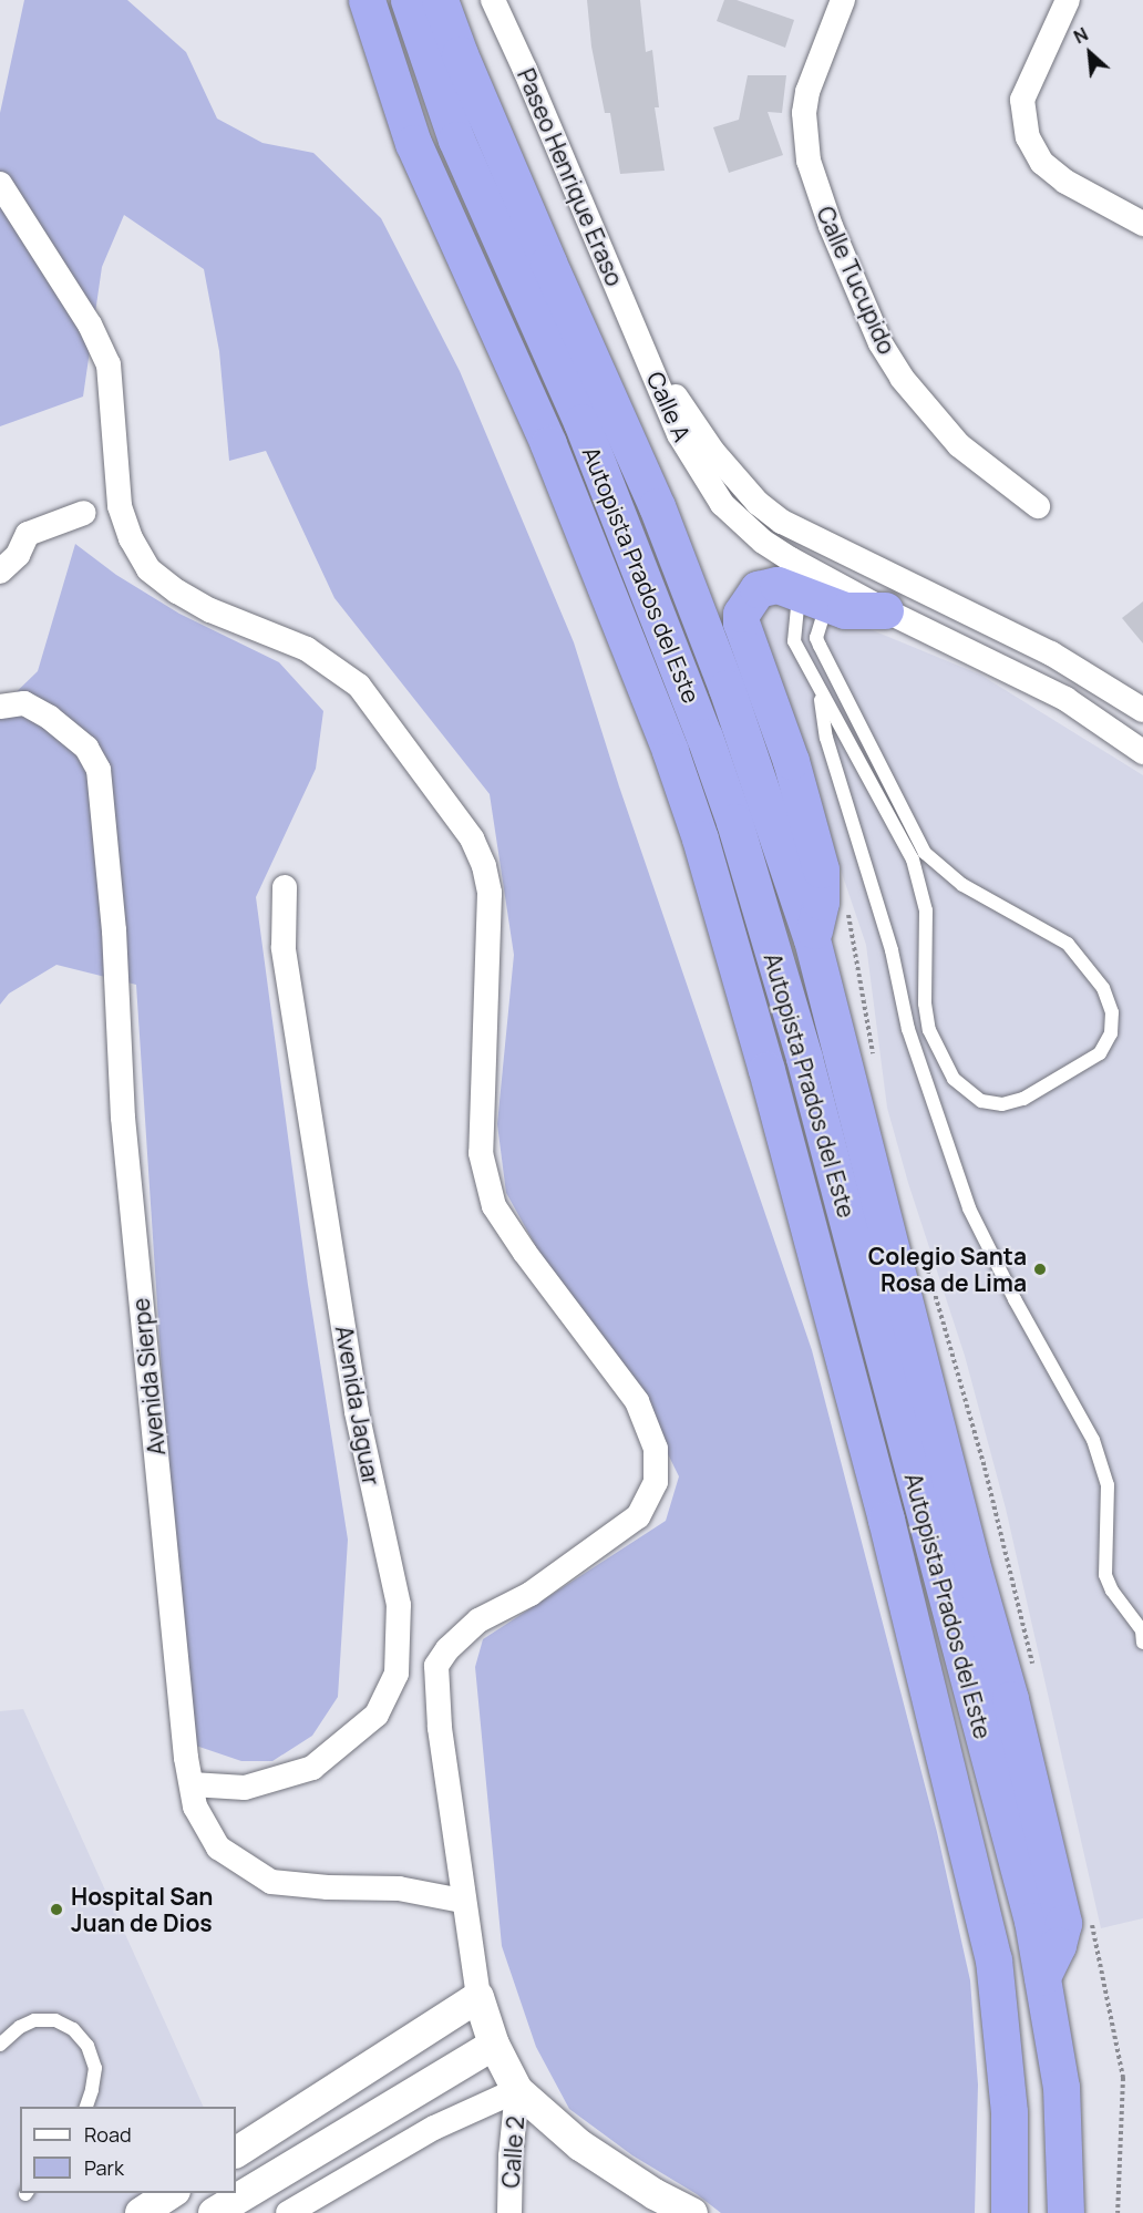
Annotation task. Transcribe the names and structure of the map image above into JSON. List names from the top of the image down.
{
  "streets": {
    "highway": ["Autopista Prados del Este"],
    "street": [
      "Paseo Henrique Eraso",
      "Calle Tucupido",
      "Calle A",
      "Avenida Sierpe",
      "Avenida Jaguar",
      "Calle 2"
    ]
  },
  "crossings": [
    ["Paseo Henrique Eraso", "Calle A"],
    ["Avenida Sierpe", "Avenida Jaguar"]
  ],
  "places": ["Colegio Santa Rosa de Lima", "Hospital San Juan de Dios"],
  "legend": ["Road", "Park"],
  "north": "top left"
}
